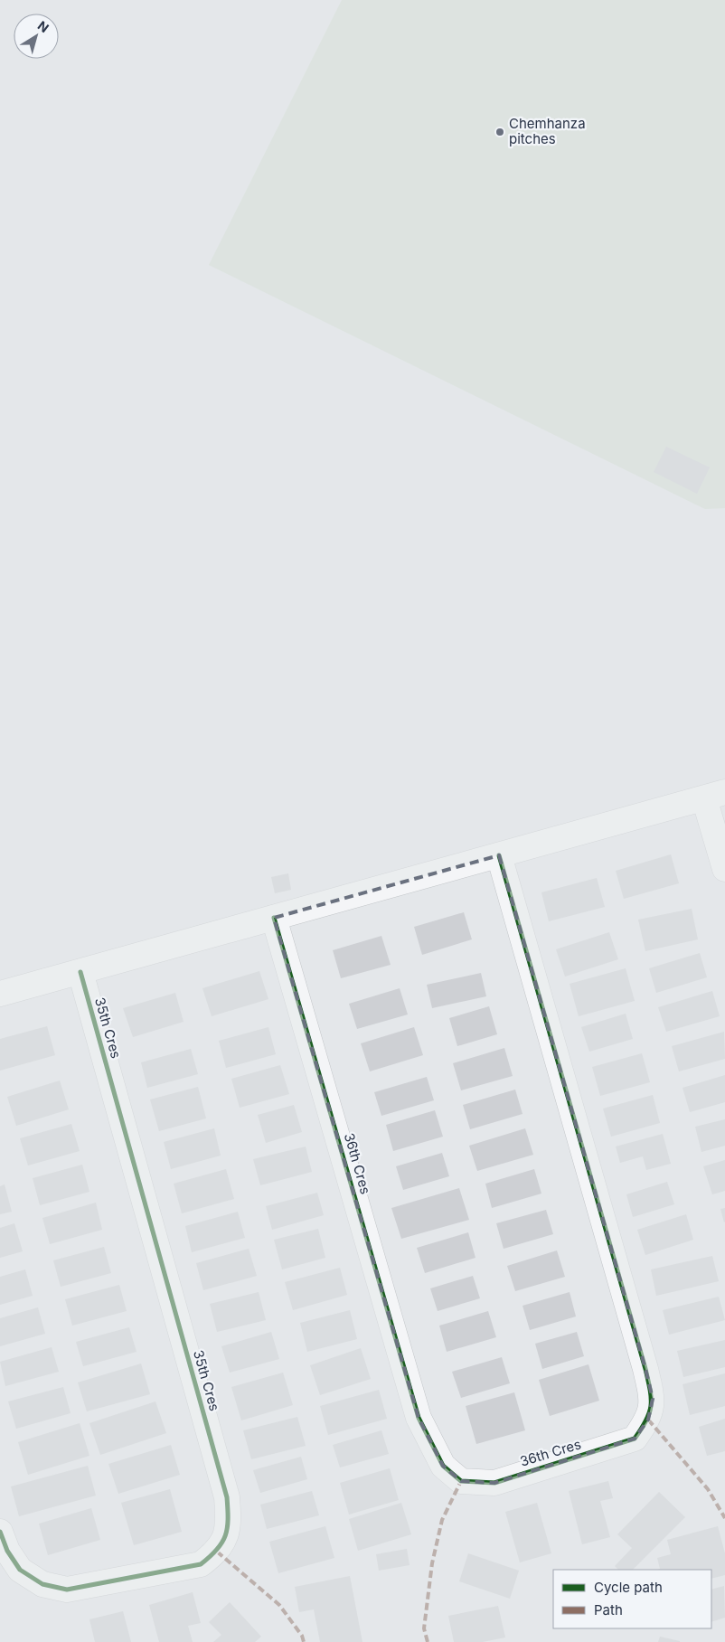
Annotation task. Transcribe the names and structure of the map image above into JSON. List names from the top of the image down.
{
  "streets": {
    "street": ["35th Cres", "36th Cres"]
  },
  "places": ["Chemhanza pitches"],
  "legend": ["Cycle path", "Path"],
  "north": "top right"
}
